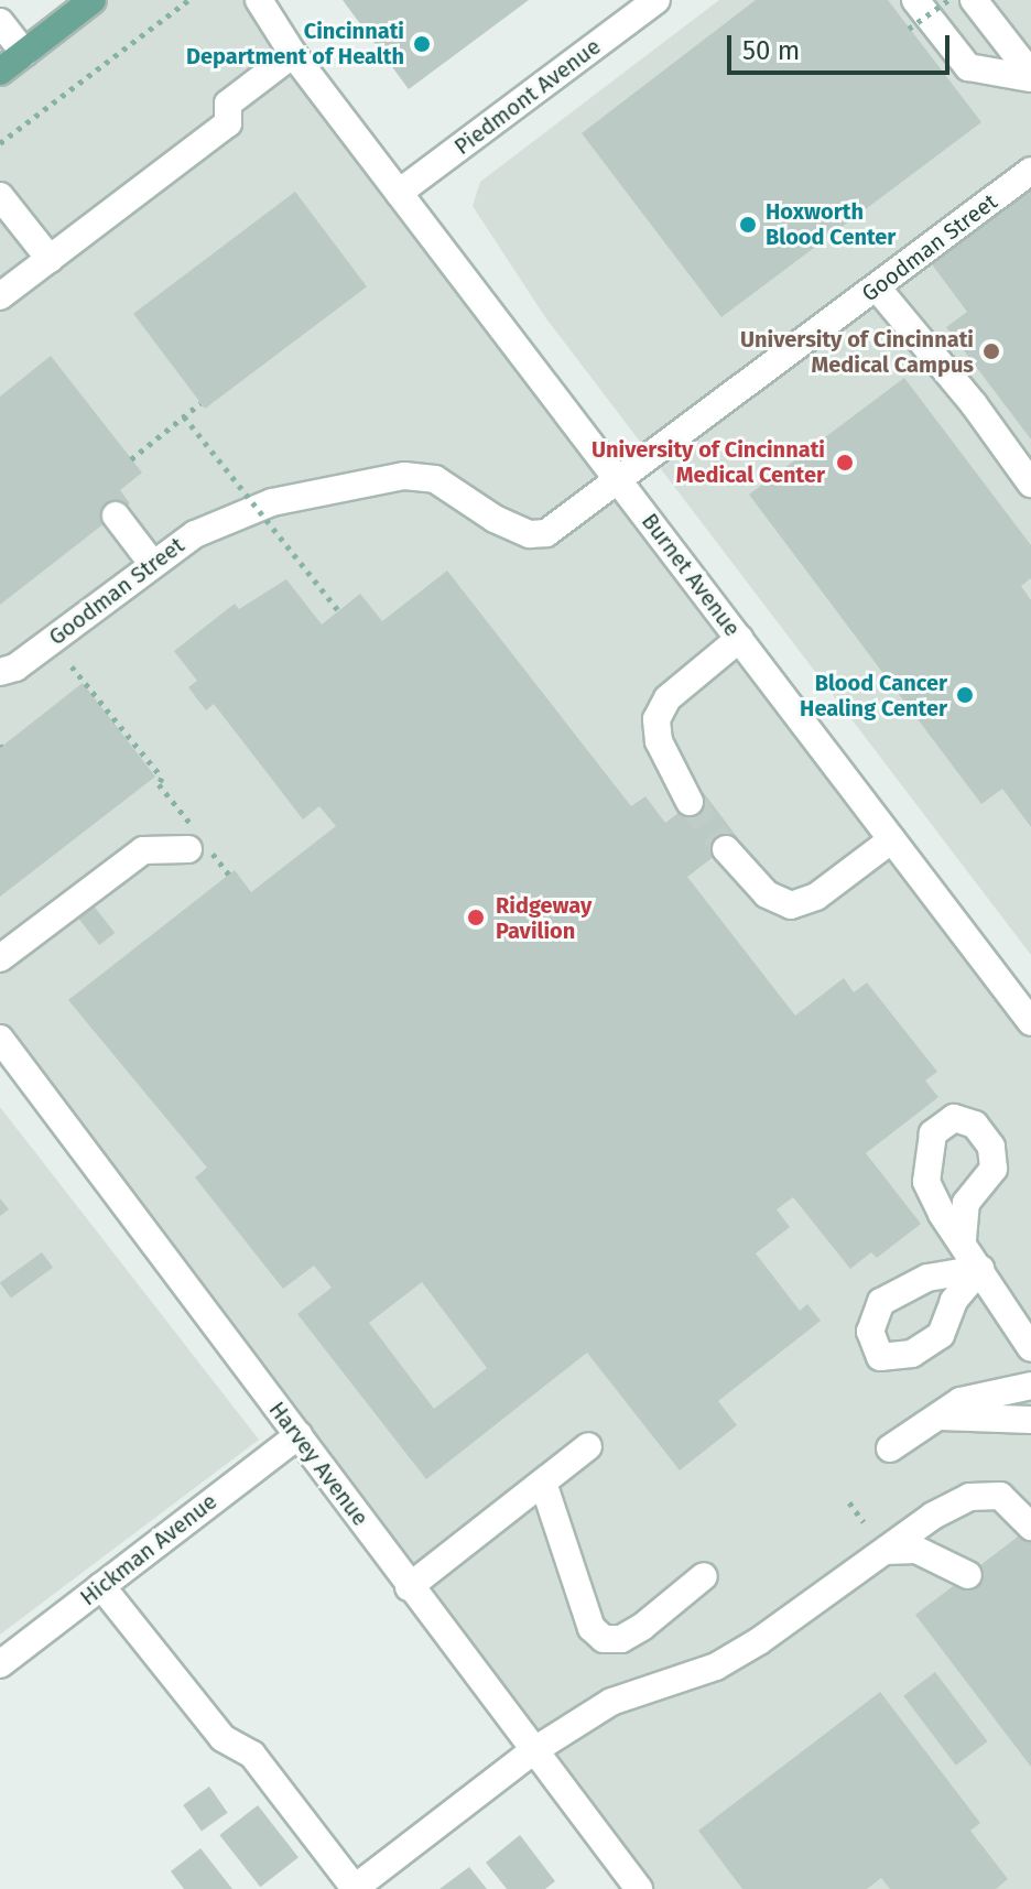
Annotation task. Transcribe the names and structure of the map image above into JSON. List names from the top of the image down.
{
  "streets": {
    "street": [
      "Piedmont Avenue",
      "Goodman Street",
      "Burnet Avenue",
      "Harvey Avenue",
      "Hickman Avenue"
    ]
  },
  "crossings": [
    ["Piedmont Avenue", "Burnet Avenue"],
    ["Goodman Street", "Burnet Avenue"],
    ["Harvey Avenue", "Hickman Avenue"]
  ],
  "places": [
    "Cincinnati Department of Health",
    "Hoxworth Blood Center",
    "University of Cincinnati Medical Campus",
    "University of Cincinnati Medical Center",
    "Blood Cancer Healing Center",
    "Ridgeway Pavilion"
  ],
  "scale_bar": "50 m"
}
